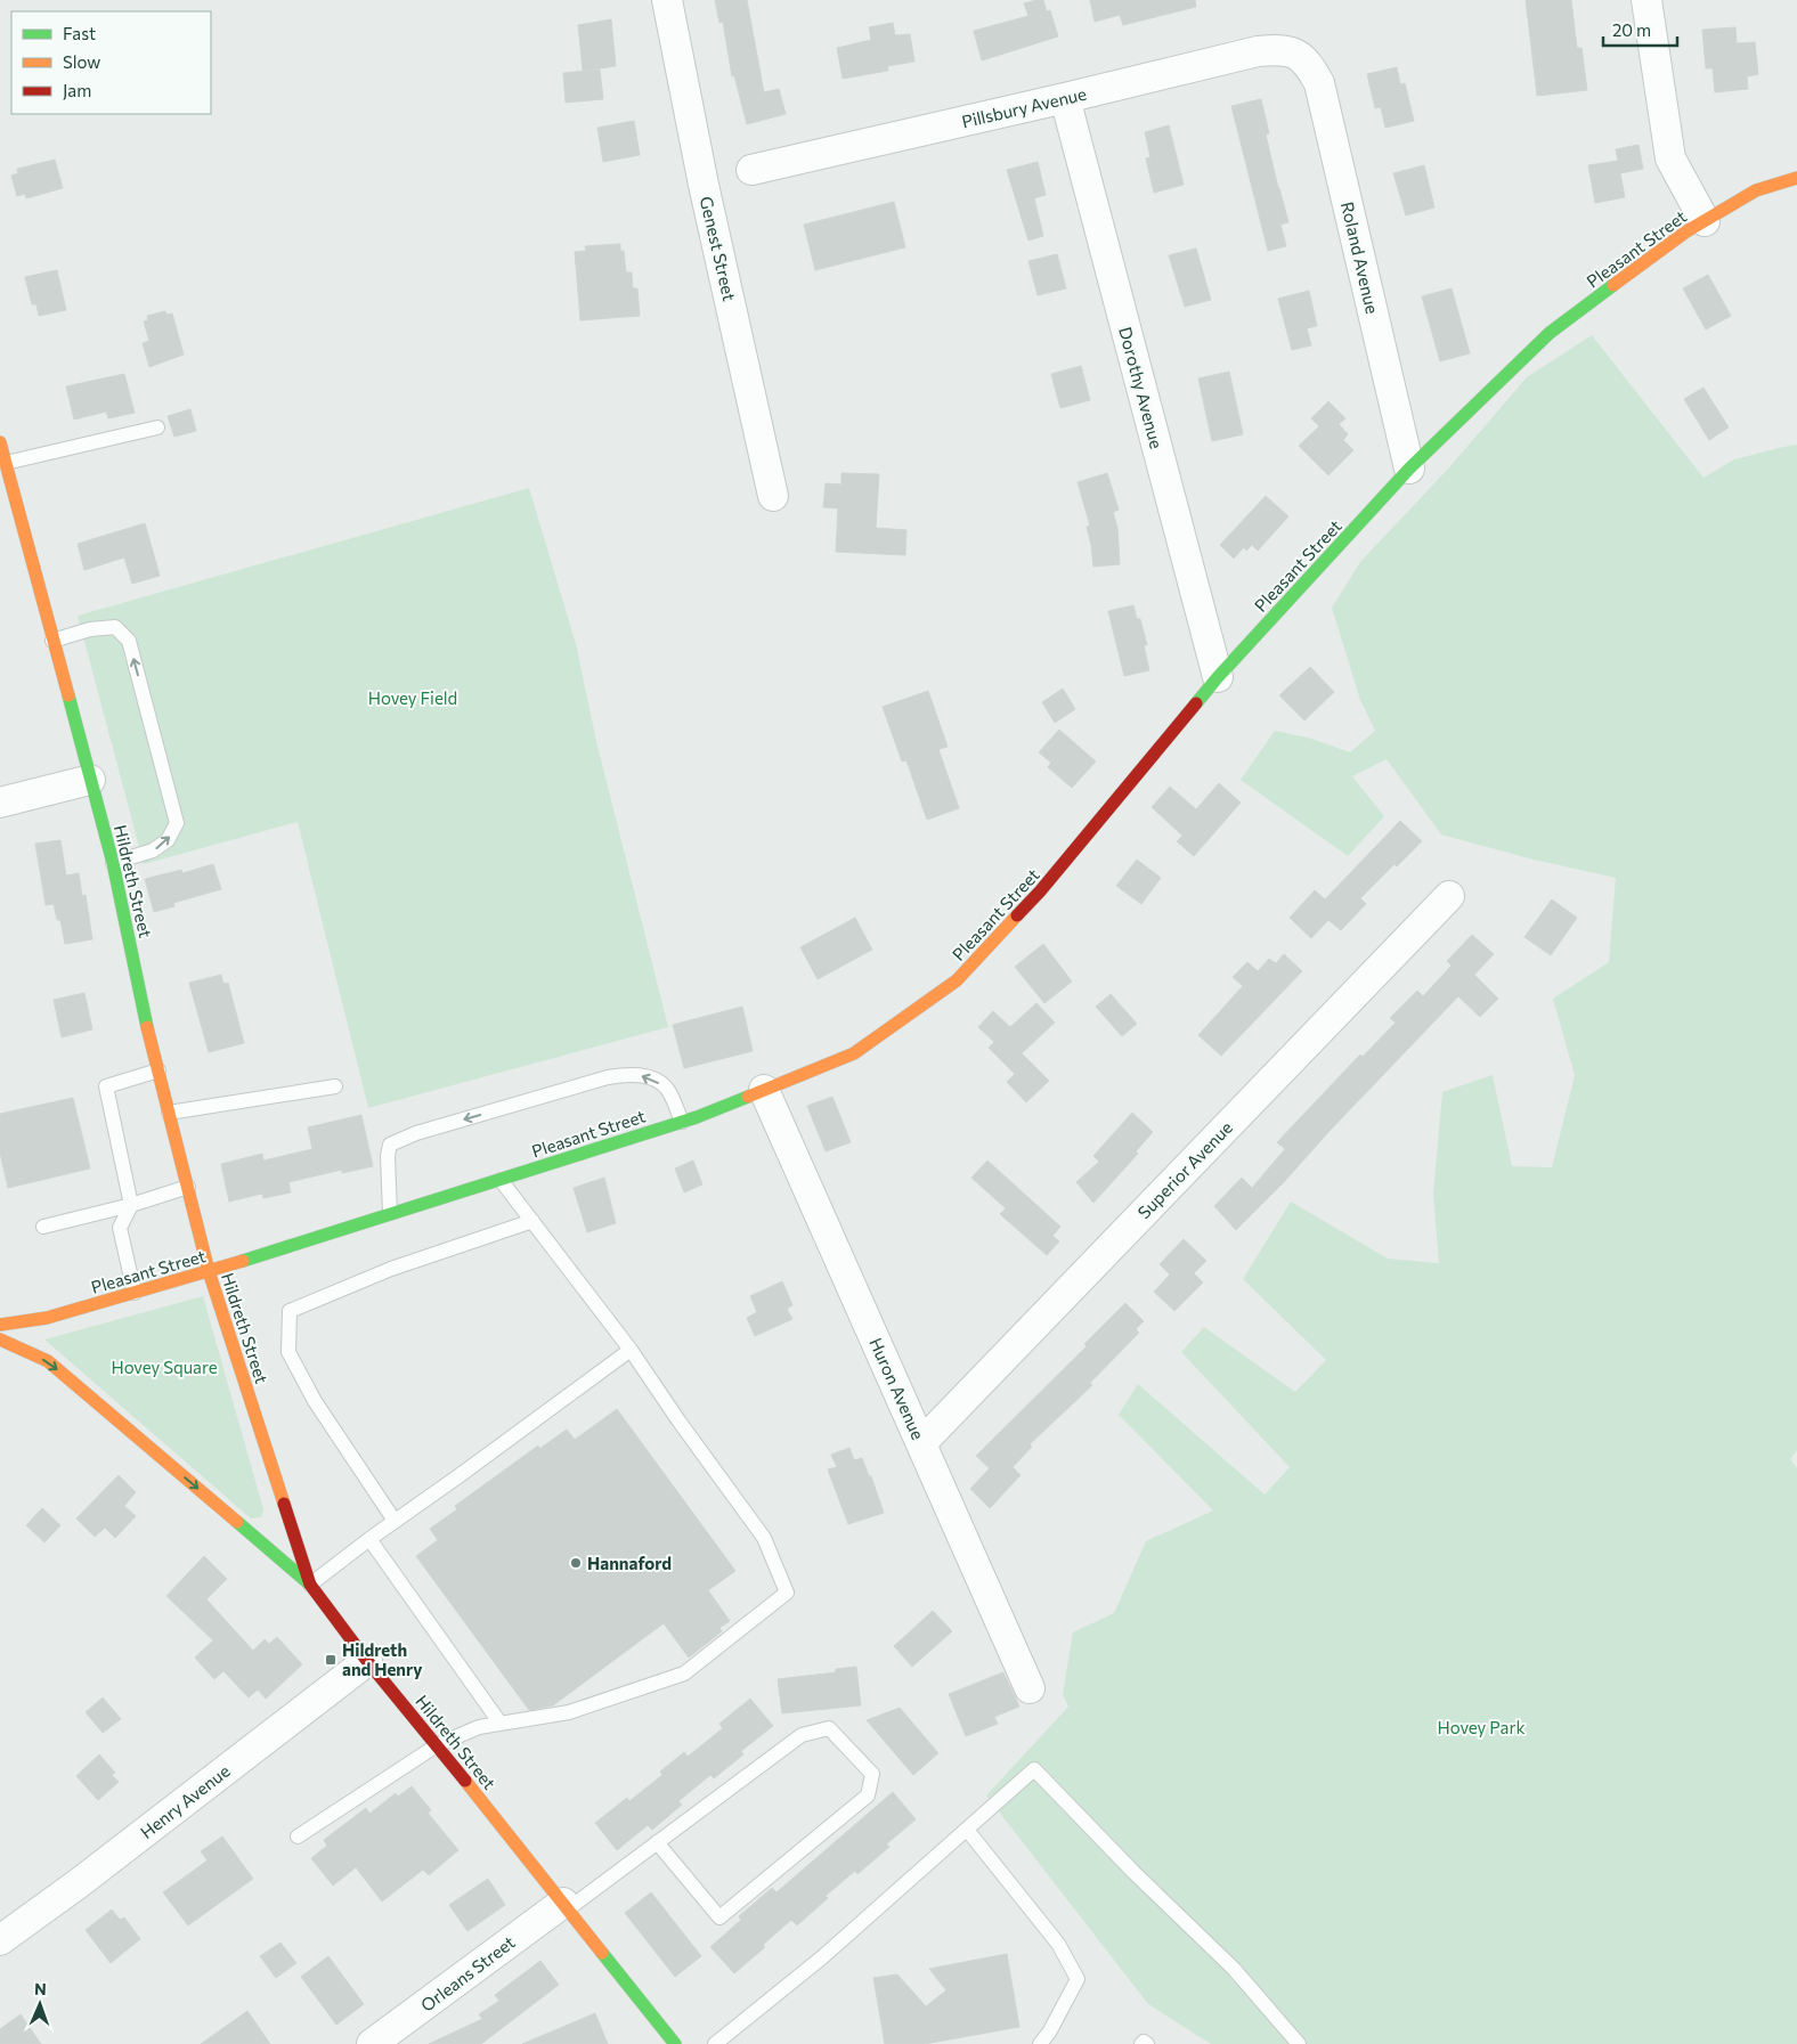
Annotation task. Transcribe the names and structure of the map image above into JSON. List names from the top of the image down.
{
  "streets": {
    "main road": ["Pleasant Street", "Hildreth Street"],
    "street": [
      "Pillsbury Avenue",
      "Genest Street",
      "Roland Avenue",
      "Dorothy Avenue",
      "Superior Avenue",
      "Huron Avenue",
      "Henry Avenue",
      "Orleans Street"
    ]
  },
  "crossings": [
    ["Pillsbury Avenue", "Roland Avenue"],
    ["Pillsbury Avenue", "Dorothy Avenue"],
    ["Pleasant Street", "Roland Avenue"],
    ["Pleasant Street", "Dorothy Avenue"],
    ["Pleasant Street", "Hildreth Street"],
    ["Pleasant Street", "Huron Avenue"],
    ["Hildreth Street", "Henry Avenue"],
    ["Hildreth Street", "Orleans Street"],
    ["Superior Avenue", "Huron Avenue"]
  ],
  "parks": ["Hovey Field", "Hovey Square", "Hovey Park"],
  "places": {
    "other": ["Hannaford"],
    "transit": ["Hildreth and Henry"]
  },
  "legend": ["Fast", "Slow", "Jam"],
  "scale_bar": "20 m",
  "north": "top"
}
